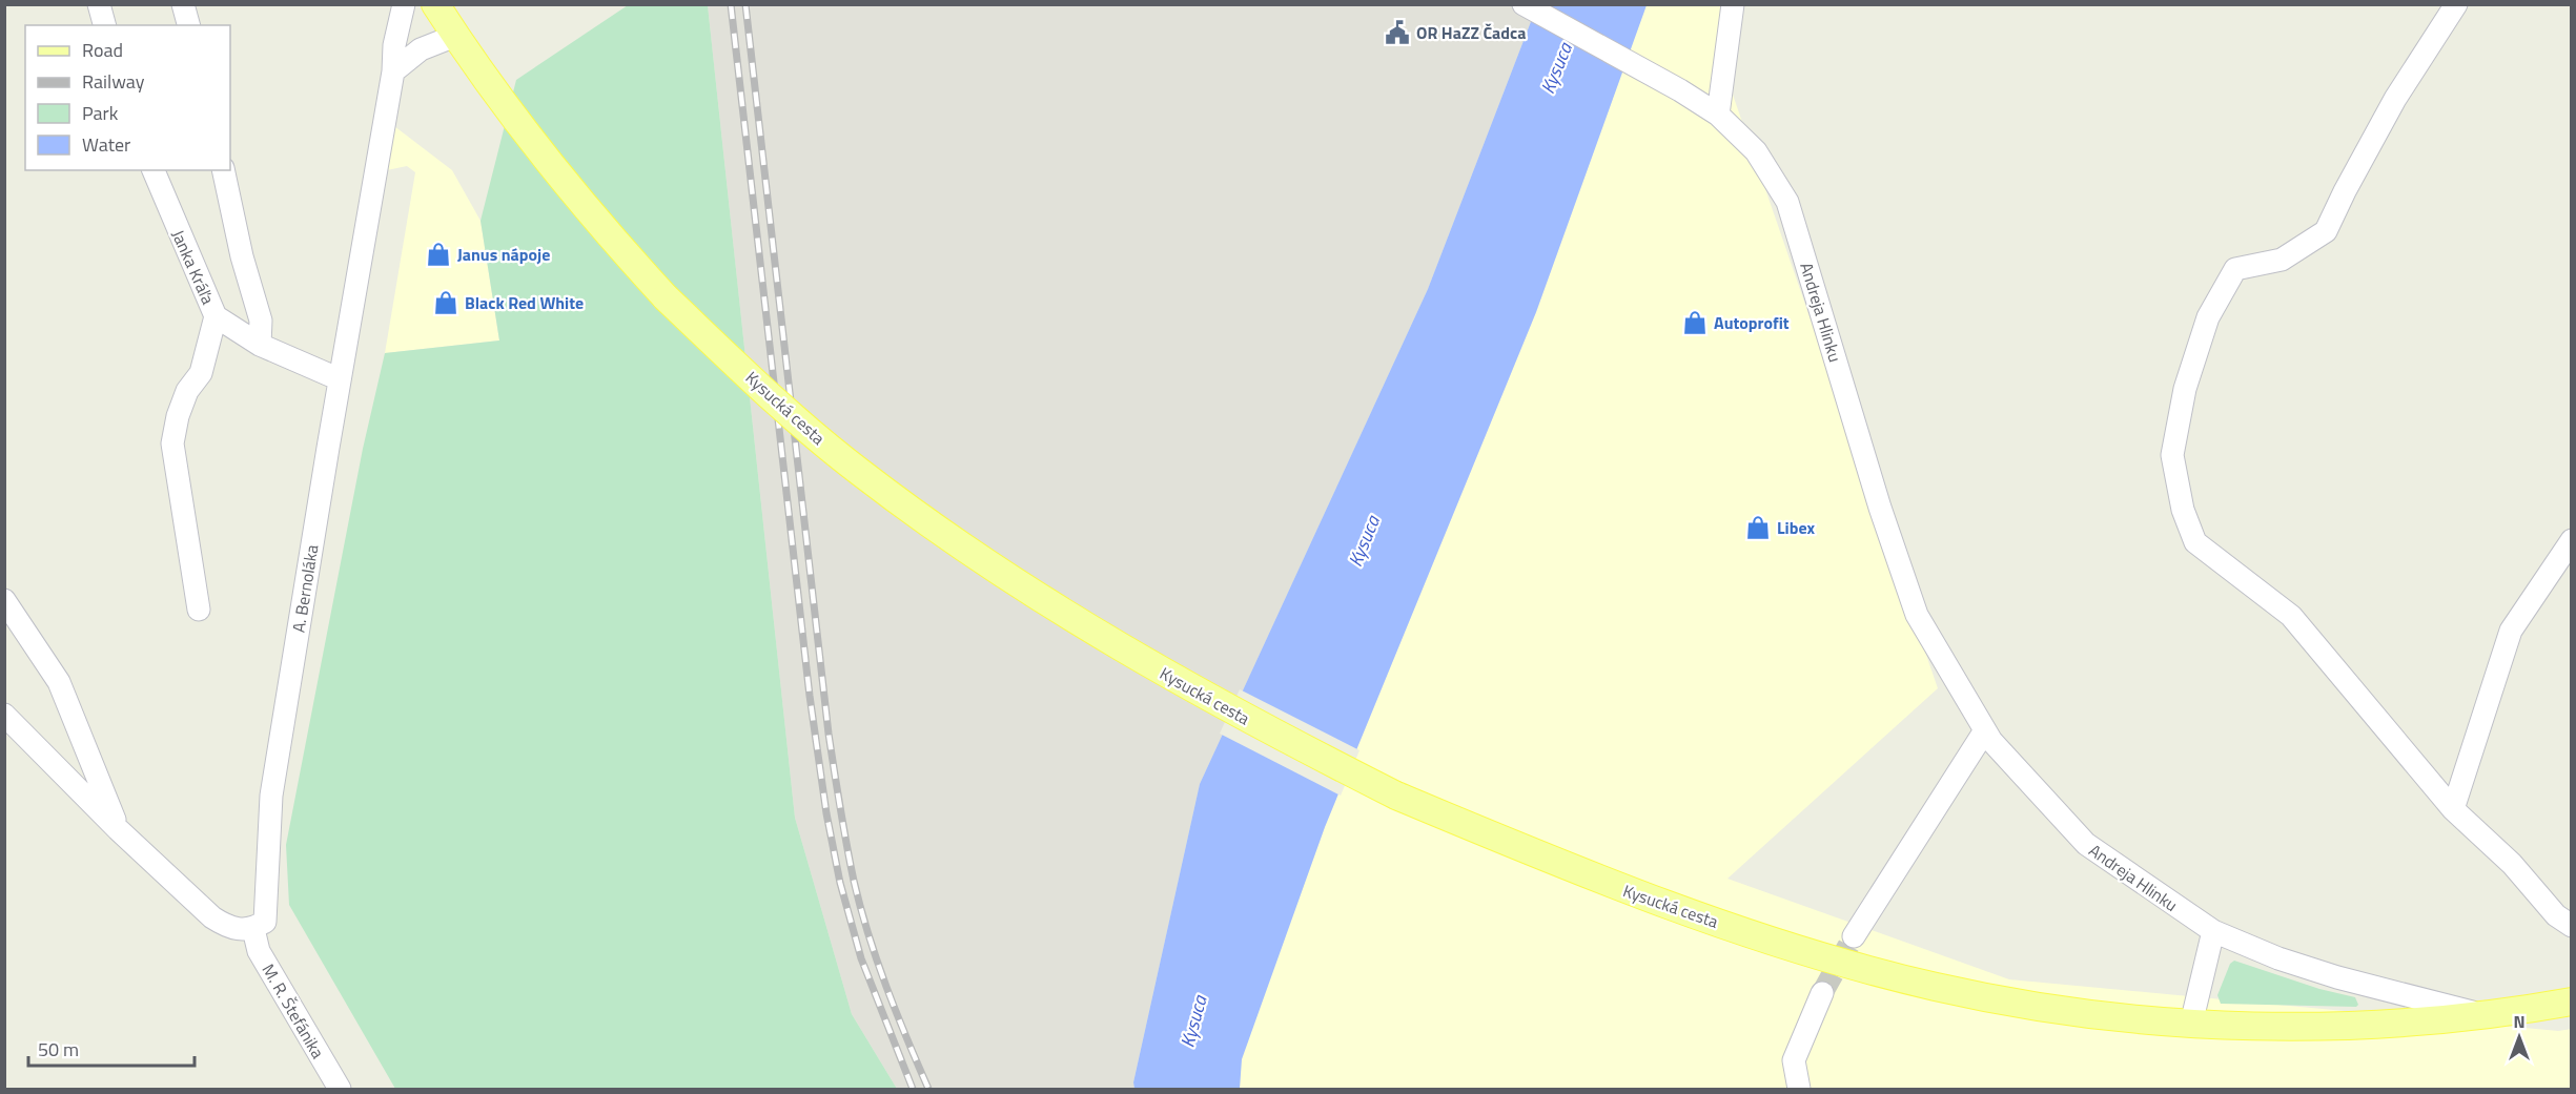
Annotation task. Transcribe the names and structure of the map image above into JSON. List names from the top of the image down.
{
  "streets": {
    "main road": ["Kysucká cesta"],
    "street": [
      "Janka Kráľa",
      "Andreja Hlinku",
      "A. Bernoláka",
      "M. R. Štefánika"
    ]
  },
  "crossings": [
    ["Janka Kráľa", "A. Bernoláka"],
    ["Andreja Hlinku", "Kysucká cesta"],
    ["A. Bernoláka", "M. R. Štefánika"]
  ],
  "water": ["Kysuca"],
  "places": {
    "public building": ["OR HaZZ Čadca"],
    "shop": [
      "Janus nápoje",
      "Black Red White",
      "Autoprofit",
      "Libex"
    ]
  },
  "legend": [
    "Road",
    "Railway",
    "Park",
    "Water"
  ],
  "scale_bar": "50 m",
  "north": "top"
}
